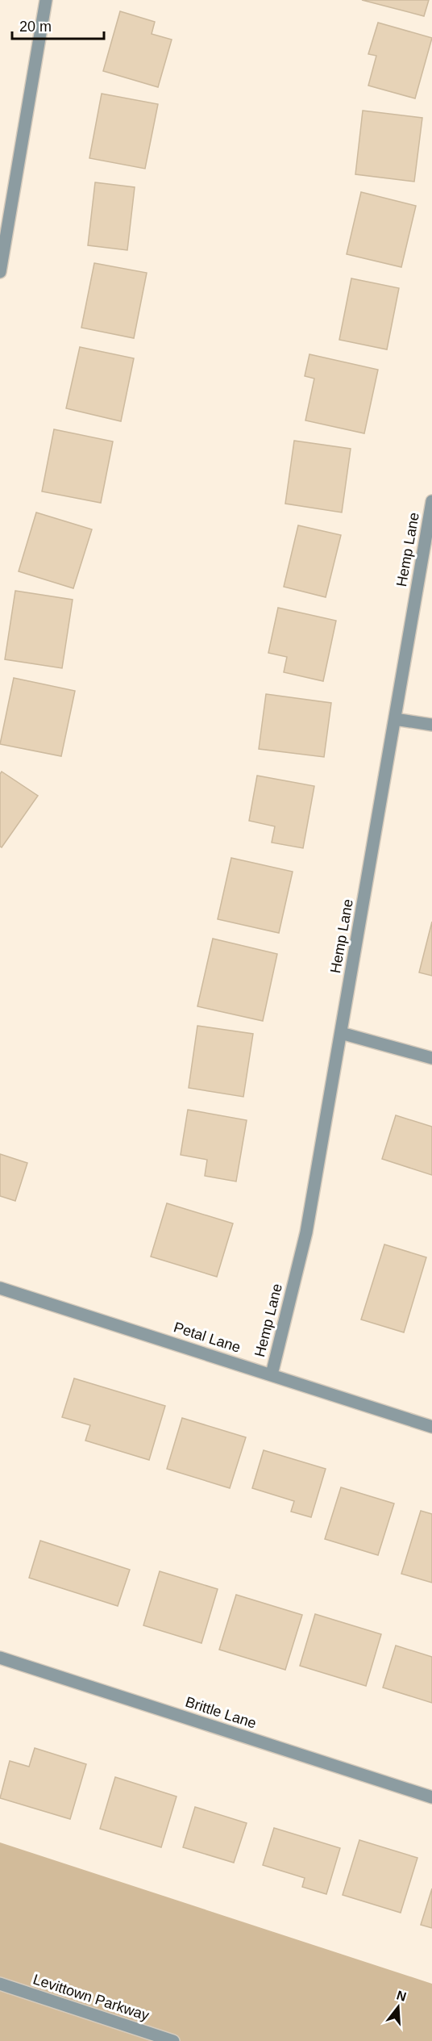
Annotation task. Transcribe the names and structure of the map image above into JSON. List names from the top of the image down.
{
  "streets": {
    "street": [
      "Hemp Lane",
      "Petal Lane",
      "Brittle Lane",
      "Levittown Parkway"
    ]
  },
  "crossings": [
    ["Hemp Lane", "Petal Lane"]
  ],
  "scale_bar": "20 m",
  "north": "top"
}
